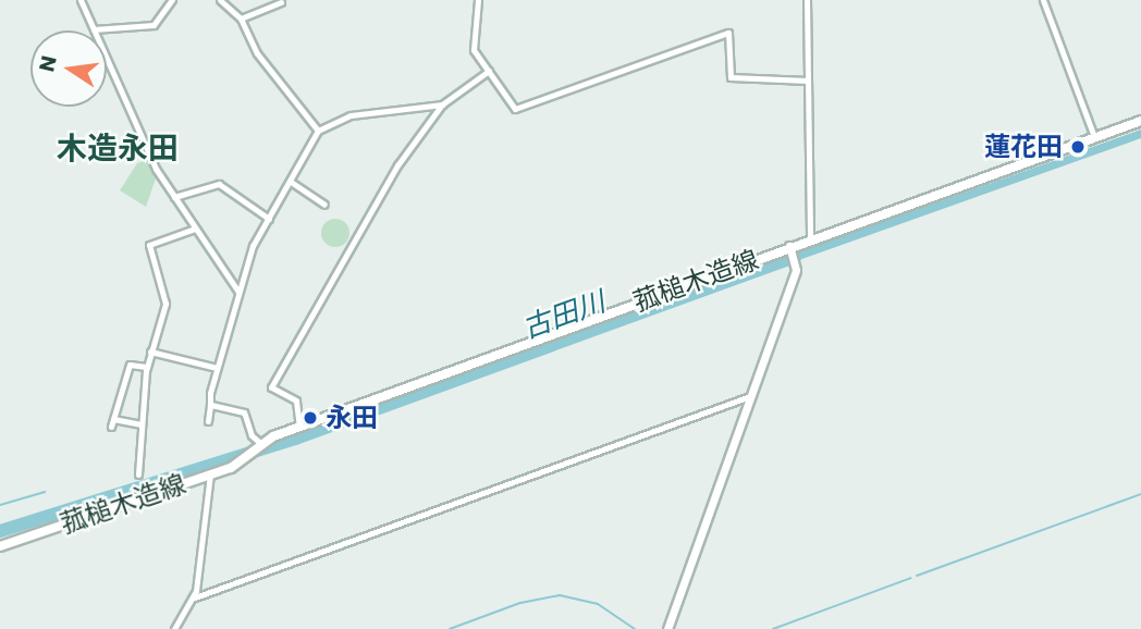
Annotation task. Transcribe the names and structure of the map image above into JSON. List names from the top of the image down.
{
  "streets": {
    "main road": ["菰槌木造線"]
  },
  "districts": ["木造永田"],
  "water": ["古田川"],
  "places": ["蓮花田", "永田"],
  "north": "left"
}
